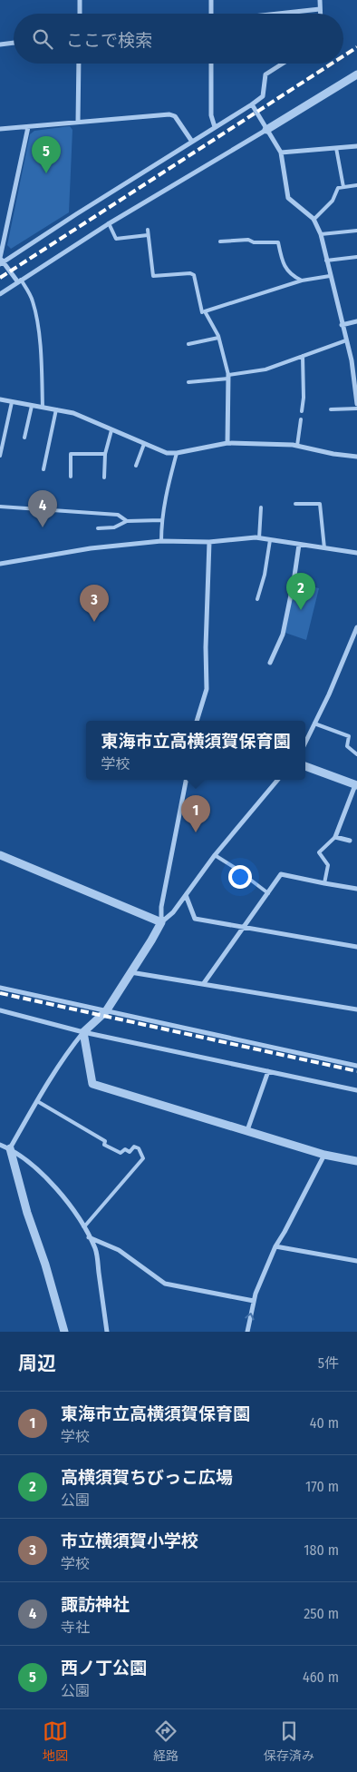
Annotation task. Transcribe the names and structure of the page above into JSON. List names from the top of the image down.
{
  "page": {
    "search": "ここで検索",
    "pins": [
      "5",
      "4",
      "2",
      "3",
      "1"
    ],
    "popup": ["東海市立高横須賀保育園", "学校"],
    "heading": ["周辺", "5件"],
    "list": [
      {
        "mark": "1",
        "name": "東海市立高横須賀保育園",
        "note": "学校",
        "value": "40 m"
      },
      {
        "mark": "2",
        "name": "高横須賀ちびっこ広場",
        "note": "公園",
        "value": "170 m"
      },
      {
        "mark": "3",
        "name": "市立横須賀小学校",
        "note": "学校",
        "value": "180 m"
      },
      {
        "mark": "4",
        "name": "諏訪神社",
        "note": "寺社",
        "value": "250 m"
      },
      {
        "mark": "5",
        "name": "西ノ丁公園",
        "note": "公園",
        "value": "460 m"
      }
    ],
    "nav": ["地図", "経路", "保存済み"]
  }
}
